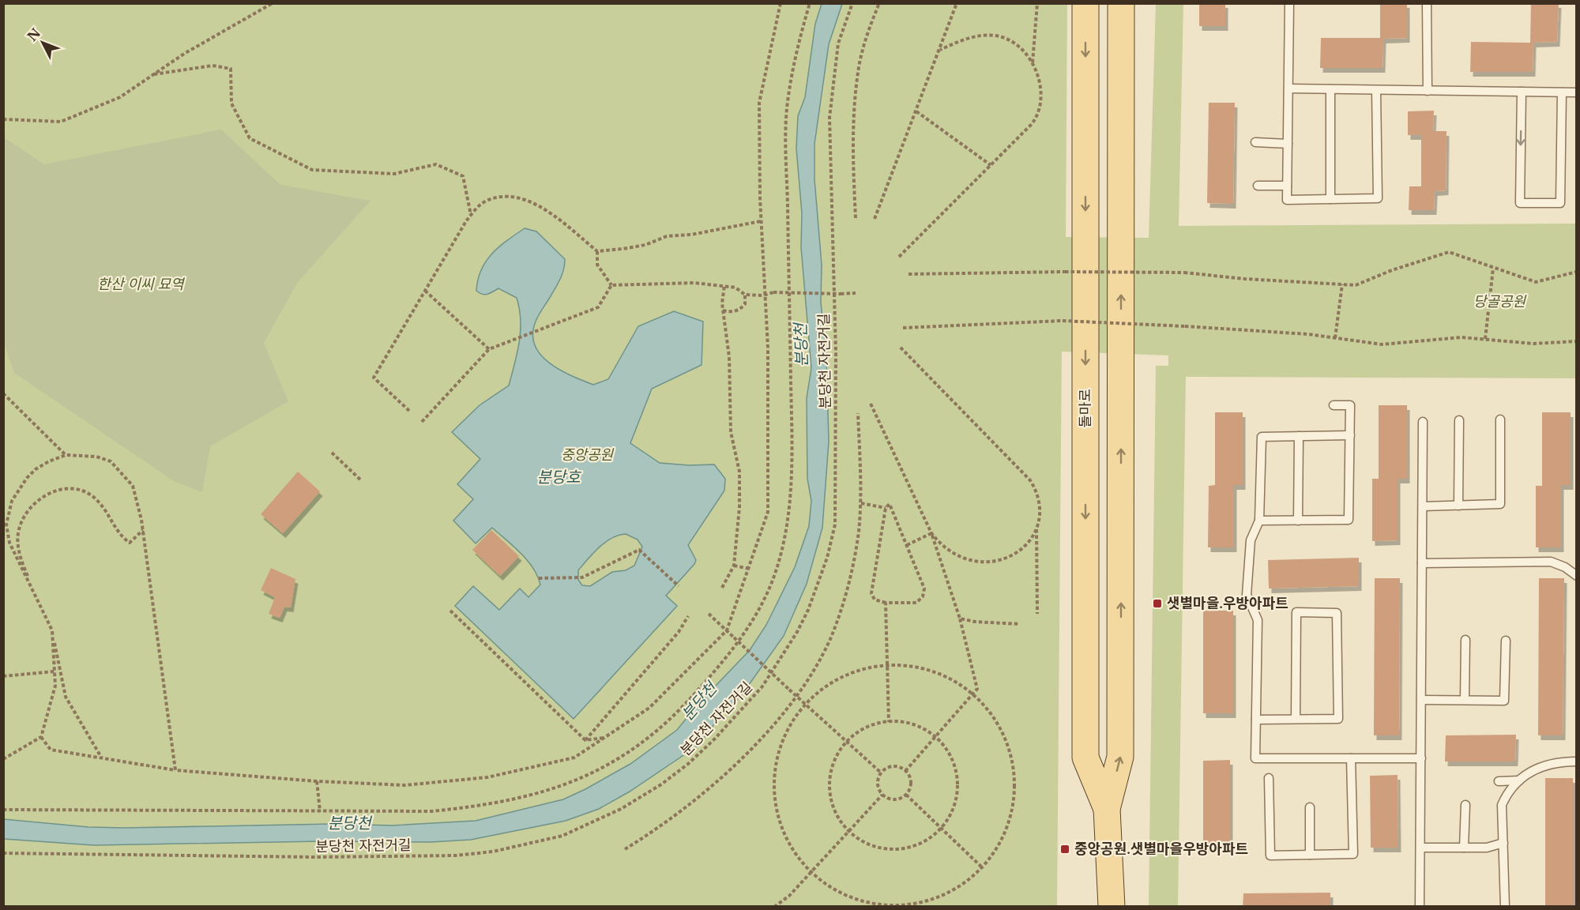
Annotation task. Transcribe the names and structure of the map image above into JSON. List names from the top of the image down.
{
  "streets": {
    "main road": ["돌마로"],
    "path": ["분당천 자전거길"]
  },
  "water": ["분당천", "분당호"],
  "parks": ["한산 이씨 묘역", "당골공원", "중앙공원"],
  "places": {
    "transit": ["샛별마을.우방아파트", "중앙공원.샛별마을우방아파트"]
  },
  "north": "top left"
}
